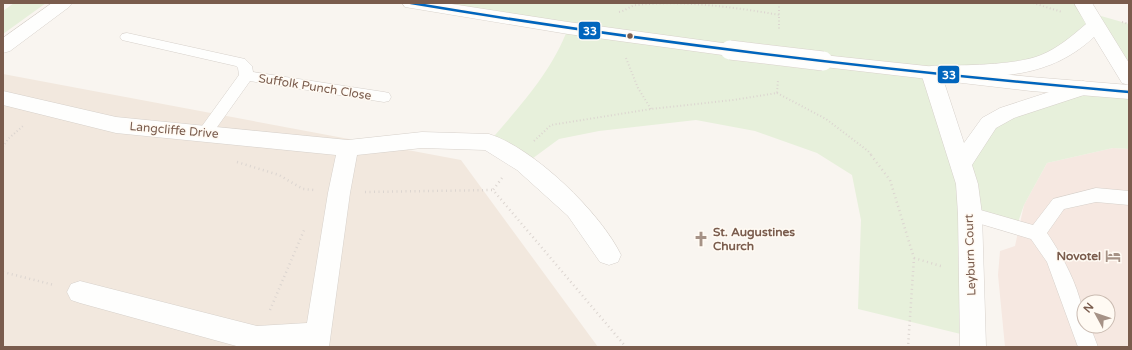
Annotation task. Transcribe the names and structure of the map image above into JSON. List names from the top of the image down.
{
  "streets": {
    "street": ["Langcliffe Drive", "Leyburn Court"],
    "lane": ["Suffolk Punch Close"]
  },
  "crossings": [
    ["Suffolk Punch Close", "Langcliffe Drive"]
  ],
  "places": {
    "church": ["St. Augustines Church"],
    "hotel": ["Novotel"]
  },
  "lines": ["transit line 33"],
  "north": "top left"
}
